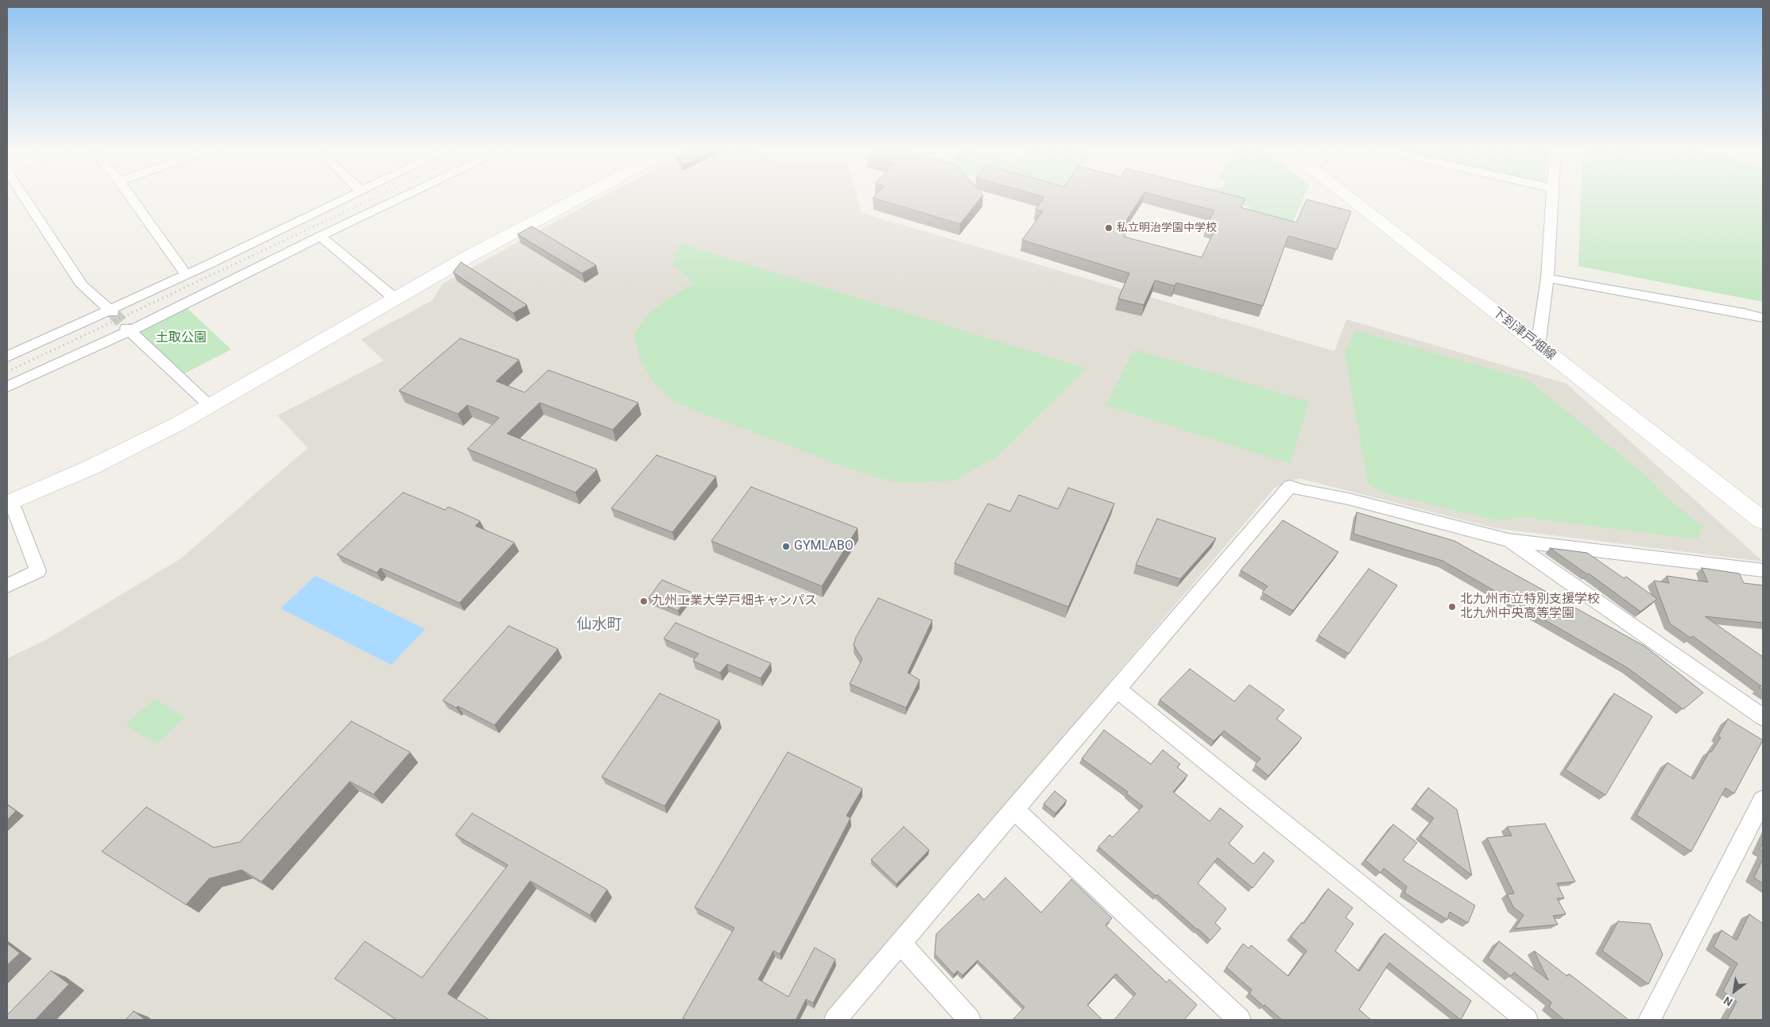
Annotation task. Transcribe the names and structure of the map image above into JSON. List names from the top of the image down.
{
  "streets": {
    "street": ["下到津戸畑線"]
  },
  "districts": ["仙水町"],
  "parks": ["土取公園"],
  "places": [
    "私立明治学園中学校",
    "GYMLABO",
    "九州工業大学戸畑キャンパス",
    "北九州市立特別支援学校 北九州中央高等学園"
  ],
  "north": "bottom left"
}
